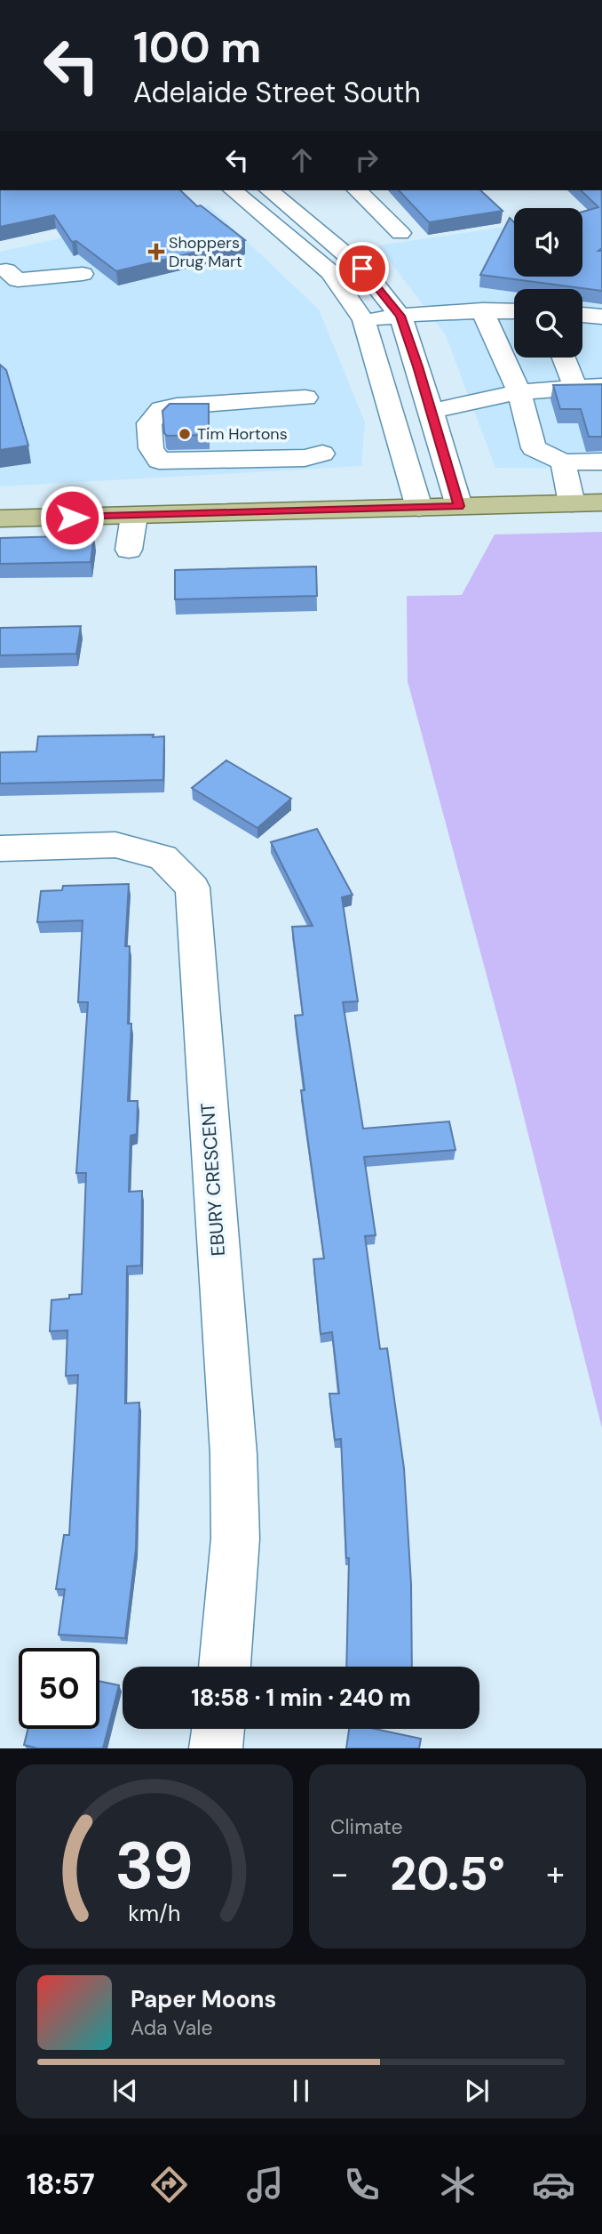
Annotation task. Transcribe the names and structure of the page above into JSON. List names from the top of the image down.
{
  "streets": {
    "street": ["EBURY CRESCENT"]
  },
  "places": {
    "health": ["Shoppers Drug Mart"],
    "other": ["Tim Hortons"]
  },
  "page": {
    "turn": ["100 m", "Adelaide Street South"],
    "limit": "50",
    "trip": "18:58 · 1 min · 240 m",
    "tile": "Climate",
    "heat": ["−", "20.5°", "+"],
    "song": ["Paper Moons", "Ada Vale"],
    "tabs": "18:57",
    "gauge": ["39", "km/h"]
  }
}
